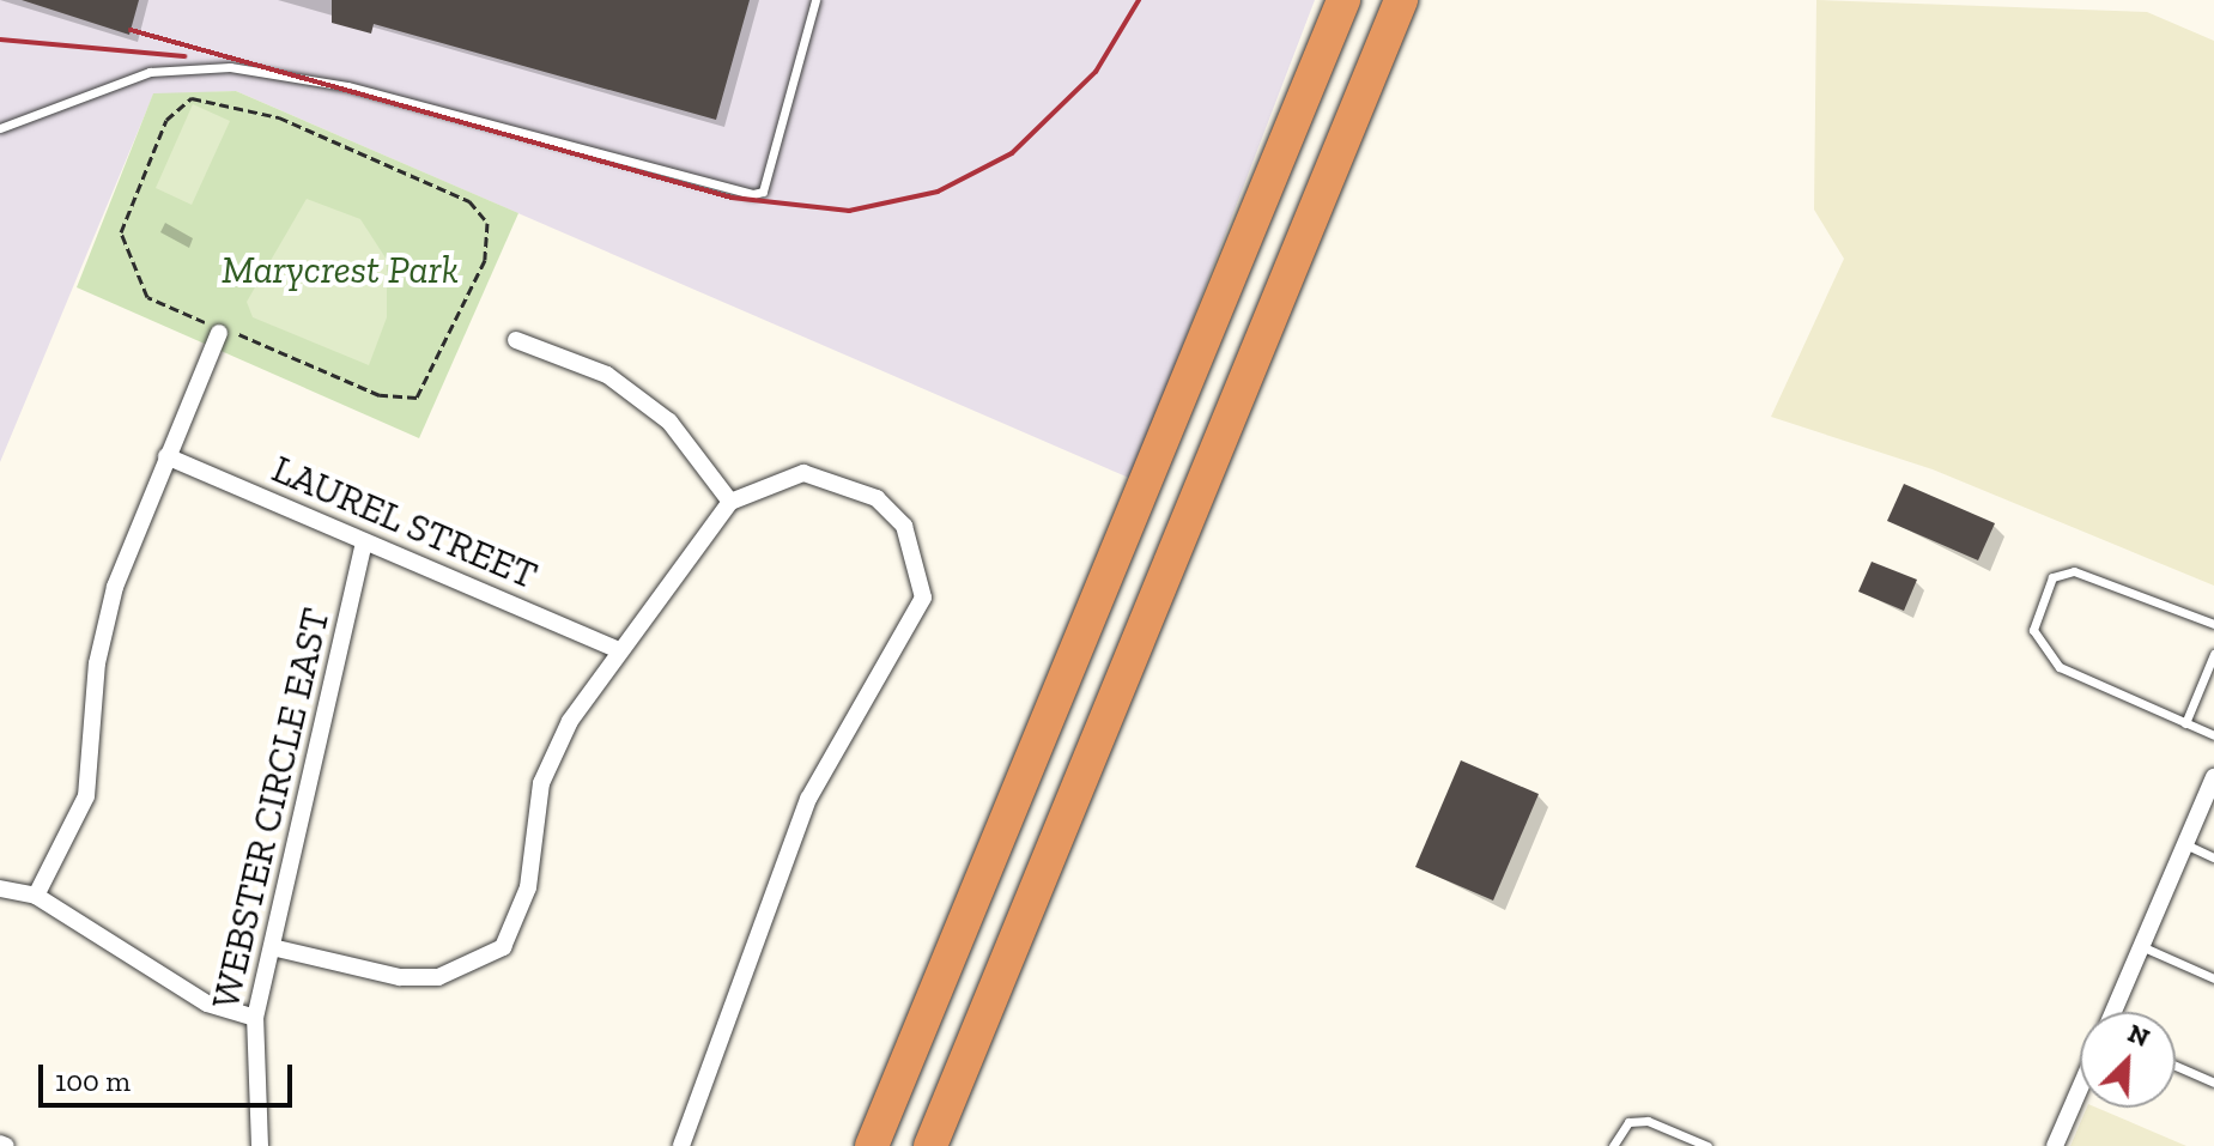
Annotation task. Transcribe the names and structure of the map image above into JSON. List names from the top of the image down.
{
  "streets": {
    "street": ["LAUREL STREET", "WEBSTER CIRCLE EAST"]
  },
  "crossings": [
    ["LAUREL STREET", "WEBSTER CIRCLE EAST"]
  ],
  "parks": ["Marycrest Park"],
  "scale_bar": "100 m",
  "north": "top right"
}
